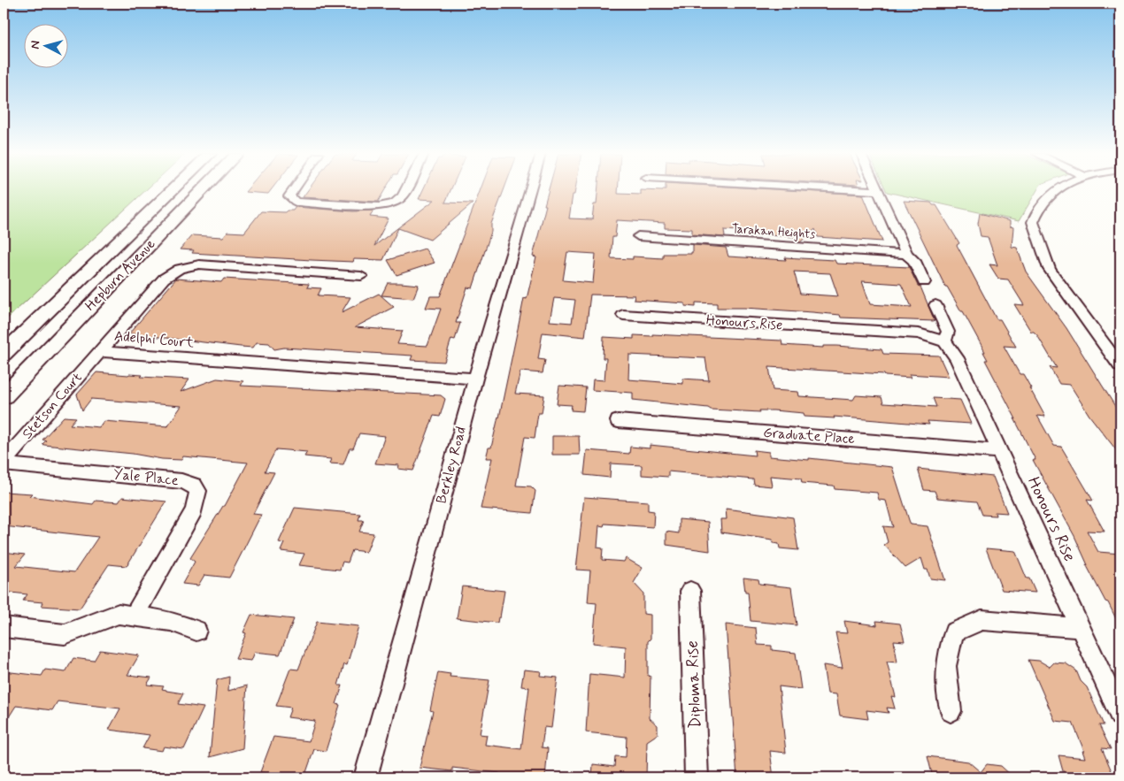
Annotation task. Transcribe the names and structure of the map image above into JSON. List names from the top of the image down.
{
  "streets": {
    "main road": ["Hepburn Avenue"],
    "street": [
      "Tarakan Heights",
      "Honours Rise",
      "Adelphi Court",
      "Stetson Court",
      "Graduate Place",
      "Berkley Road",
      "Yale Place",
      "Diploma Rise"
    ]
  },
  "crossings": [
    ["Honours Rise", "Graduate Place"],
    ["Adelphi Court", "Stetson Court"],
    ["Adelphi Court", "Berkley Road"],
    ["Stetson Court", "Yale Place"]
  ],
  "north": "left"
}
